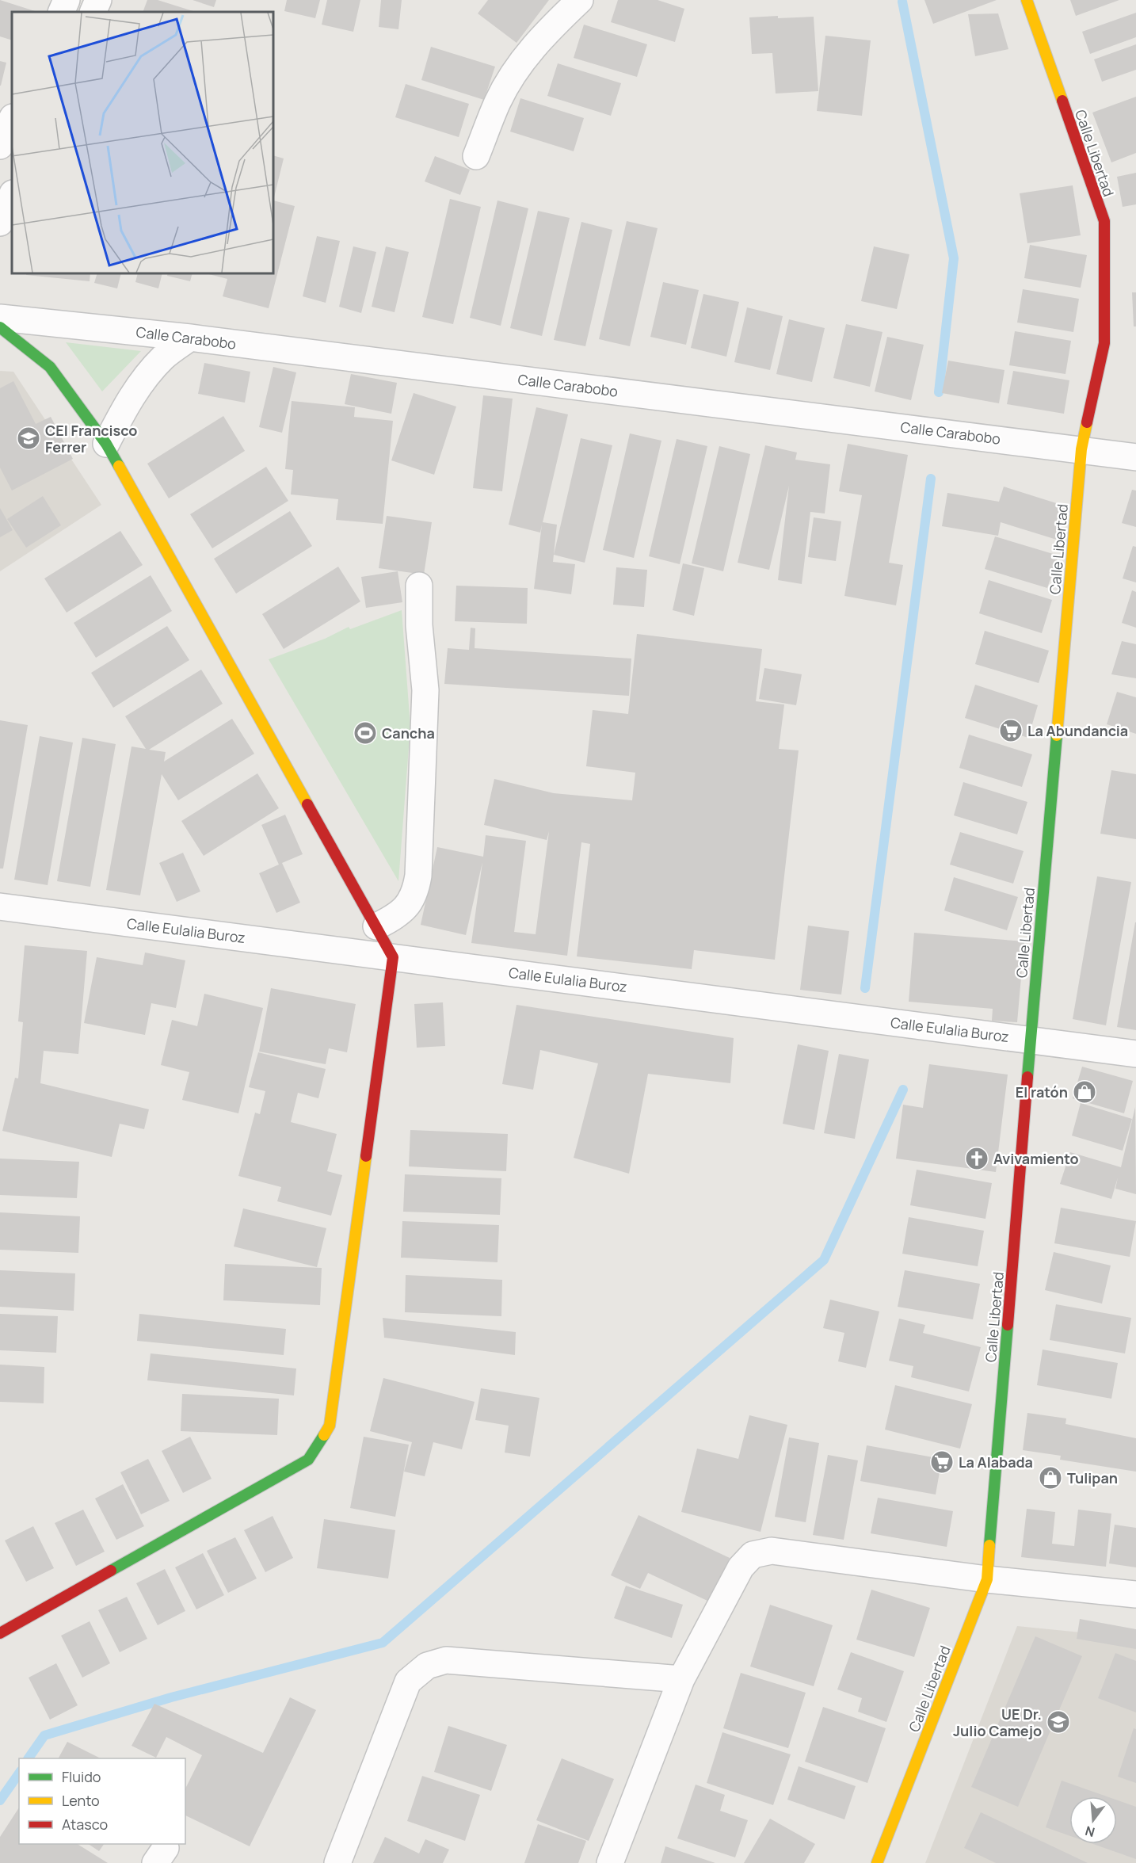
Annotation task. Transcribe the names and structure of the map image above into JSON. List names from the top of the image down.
{
  "streets": {
    "street": ["Calle Libertad", "Calle Carabobo", "Calle Eulalia Buroz"]
  },
  "crossings": [
    ["Calle Libertad", "Calle Carabobo"],
    ["Calle Libertad", "Calle Eulalia Buroz"]
  ],
  "places": {
    "school or university": ["CEI Francisco Ferrer", "UE Dr. Julio Camejo"],
    "supermarket": ["La Abundancia", "La Alabada"],
    "sports": ["Cancha"],
    "shop": ["El ratón", "Tulipan"],
    "church": ["Avivamiento"]
  },
  "legend": ["Fluido", "Lento", "Atasco"],
  "north": "bottom"
}
